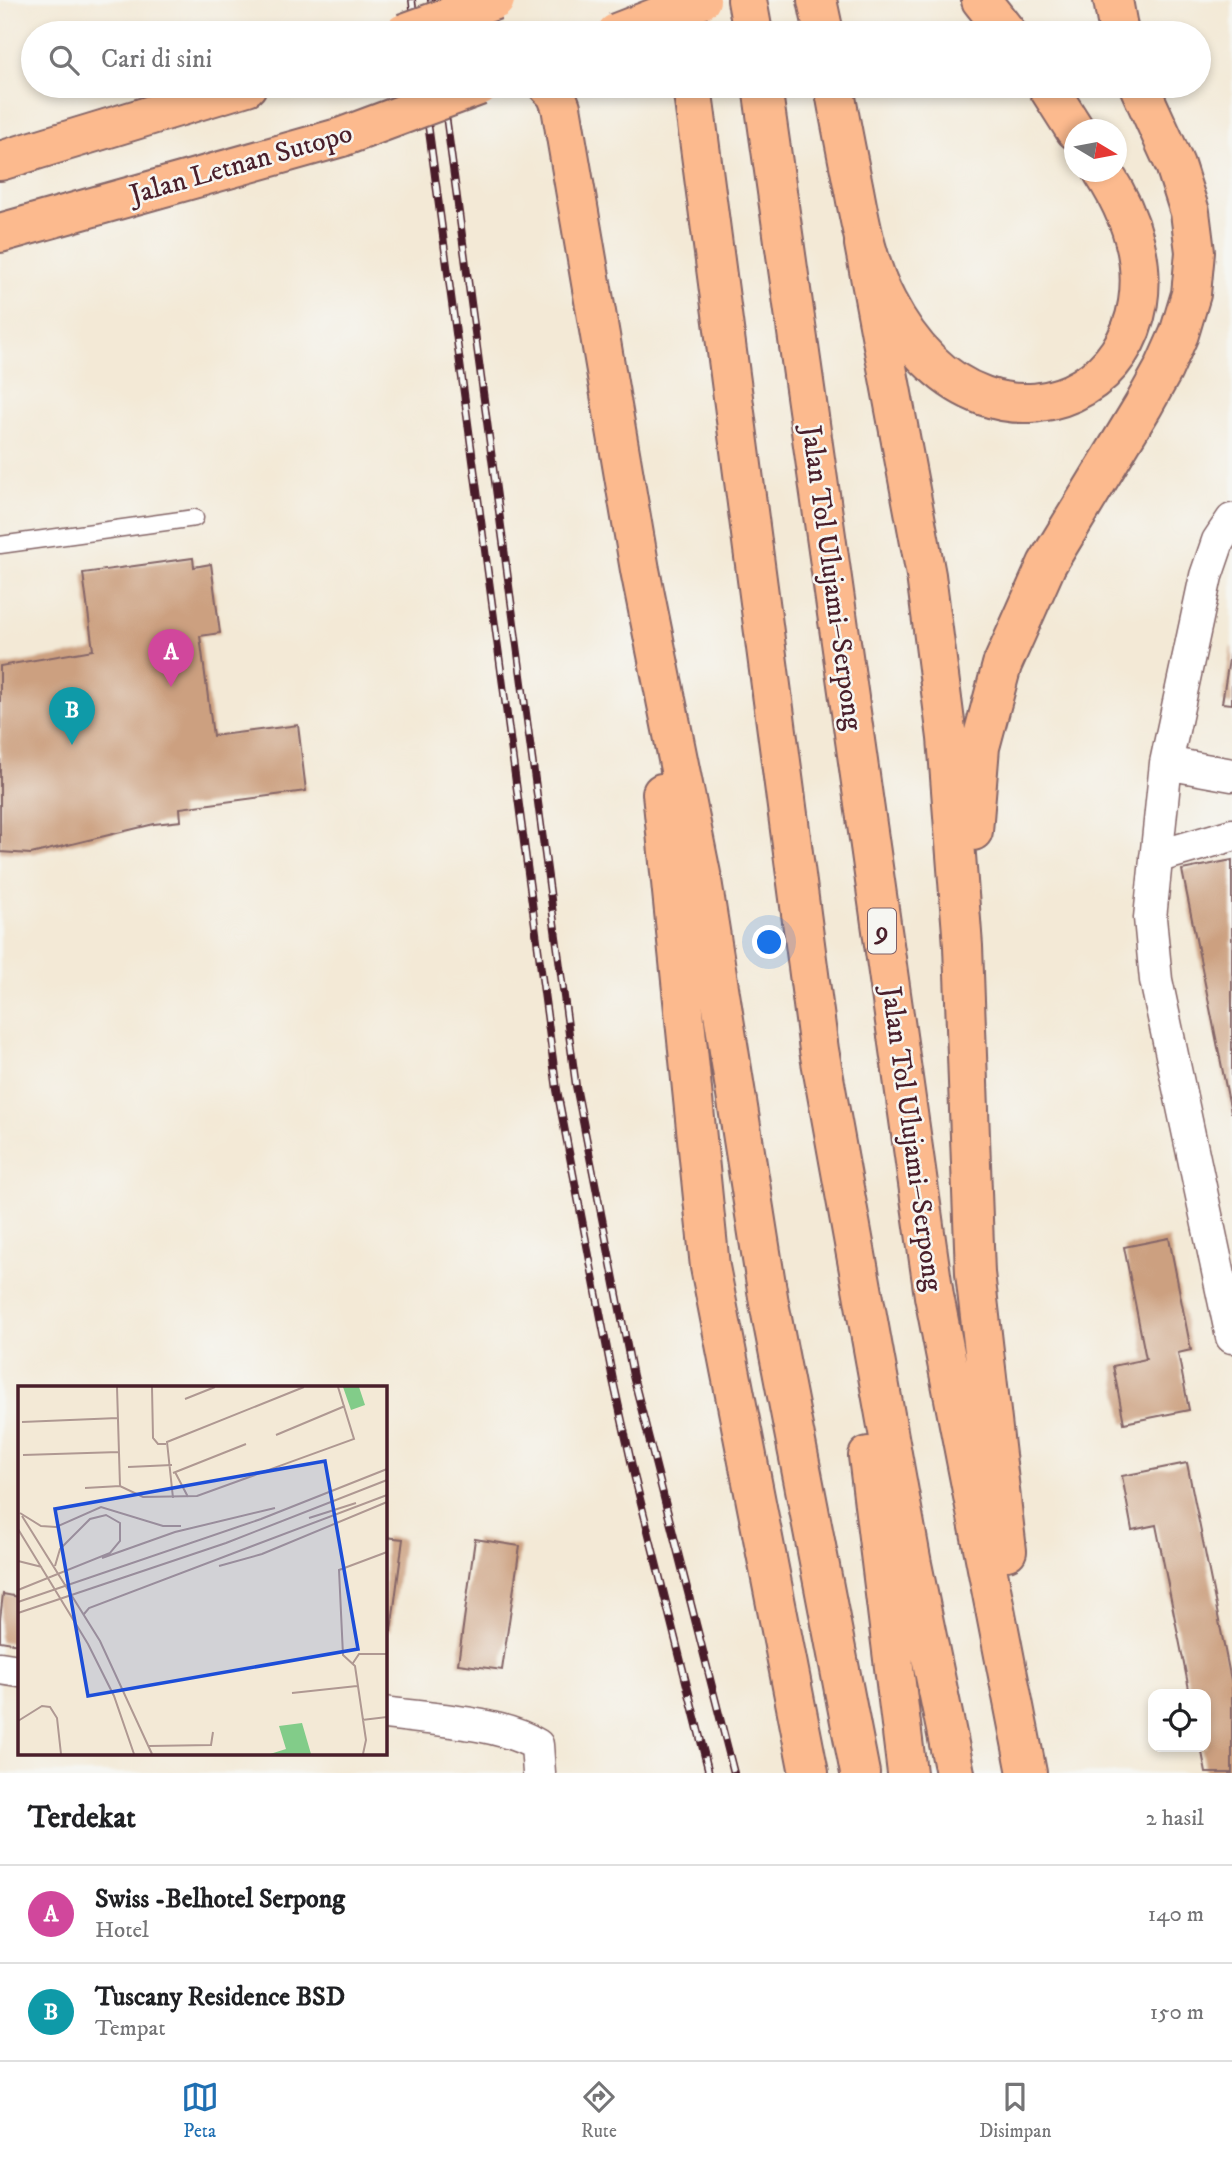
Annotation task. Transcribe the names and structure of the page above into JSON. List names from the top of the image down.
{
  "streets": {
    "main road": ["Jalan Letnan Sutopo", "Jalan Tol Ulujami–Serpong", "9"]
  },
  "north": "right",
  "page": {
    "search": "Cari di sini",
    "pins": ["A", "B"],
    "heading": ["Terdekat", "2 hasil"],
    "list": [
      {
        "mark": "A",
        "name": "Swiss -Belhotel Serpong",
        "note": "Hotel",
        "value": "140 m"
      },
      {
        "mark": "B",
        "name": "Tuscany Residence BSD",
        "note": "Tempat",
        "value": "150 m"
      }
    ],
    "nav": ["Peta", "Rute", "Disimpan"]
  }
}
